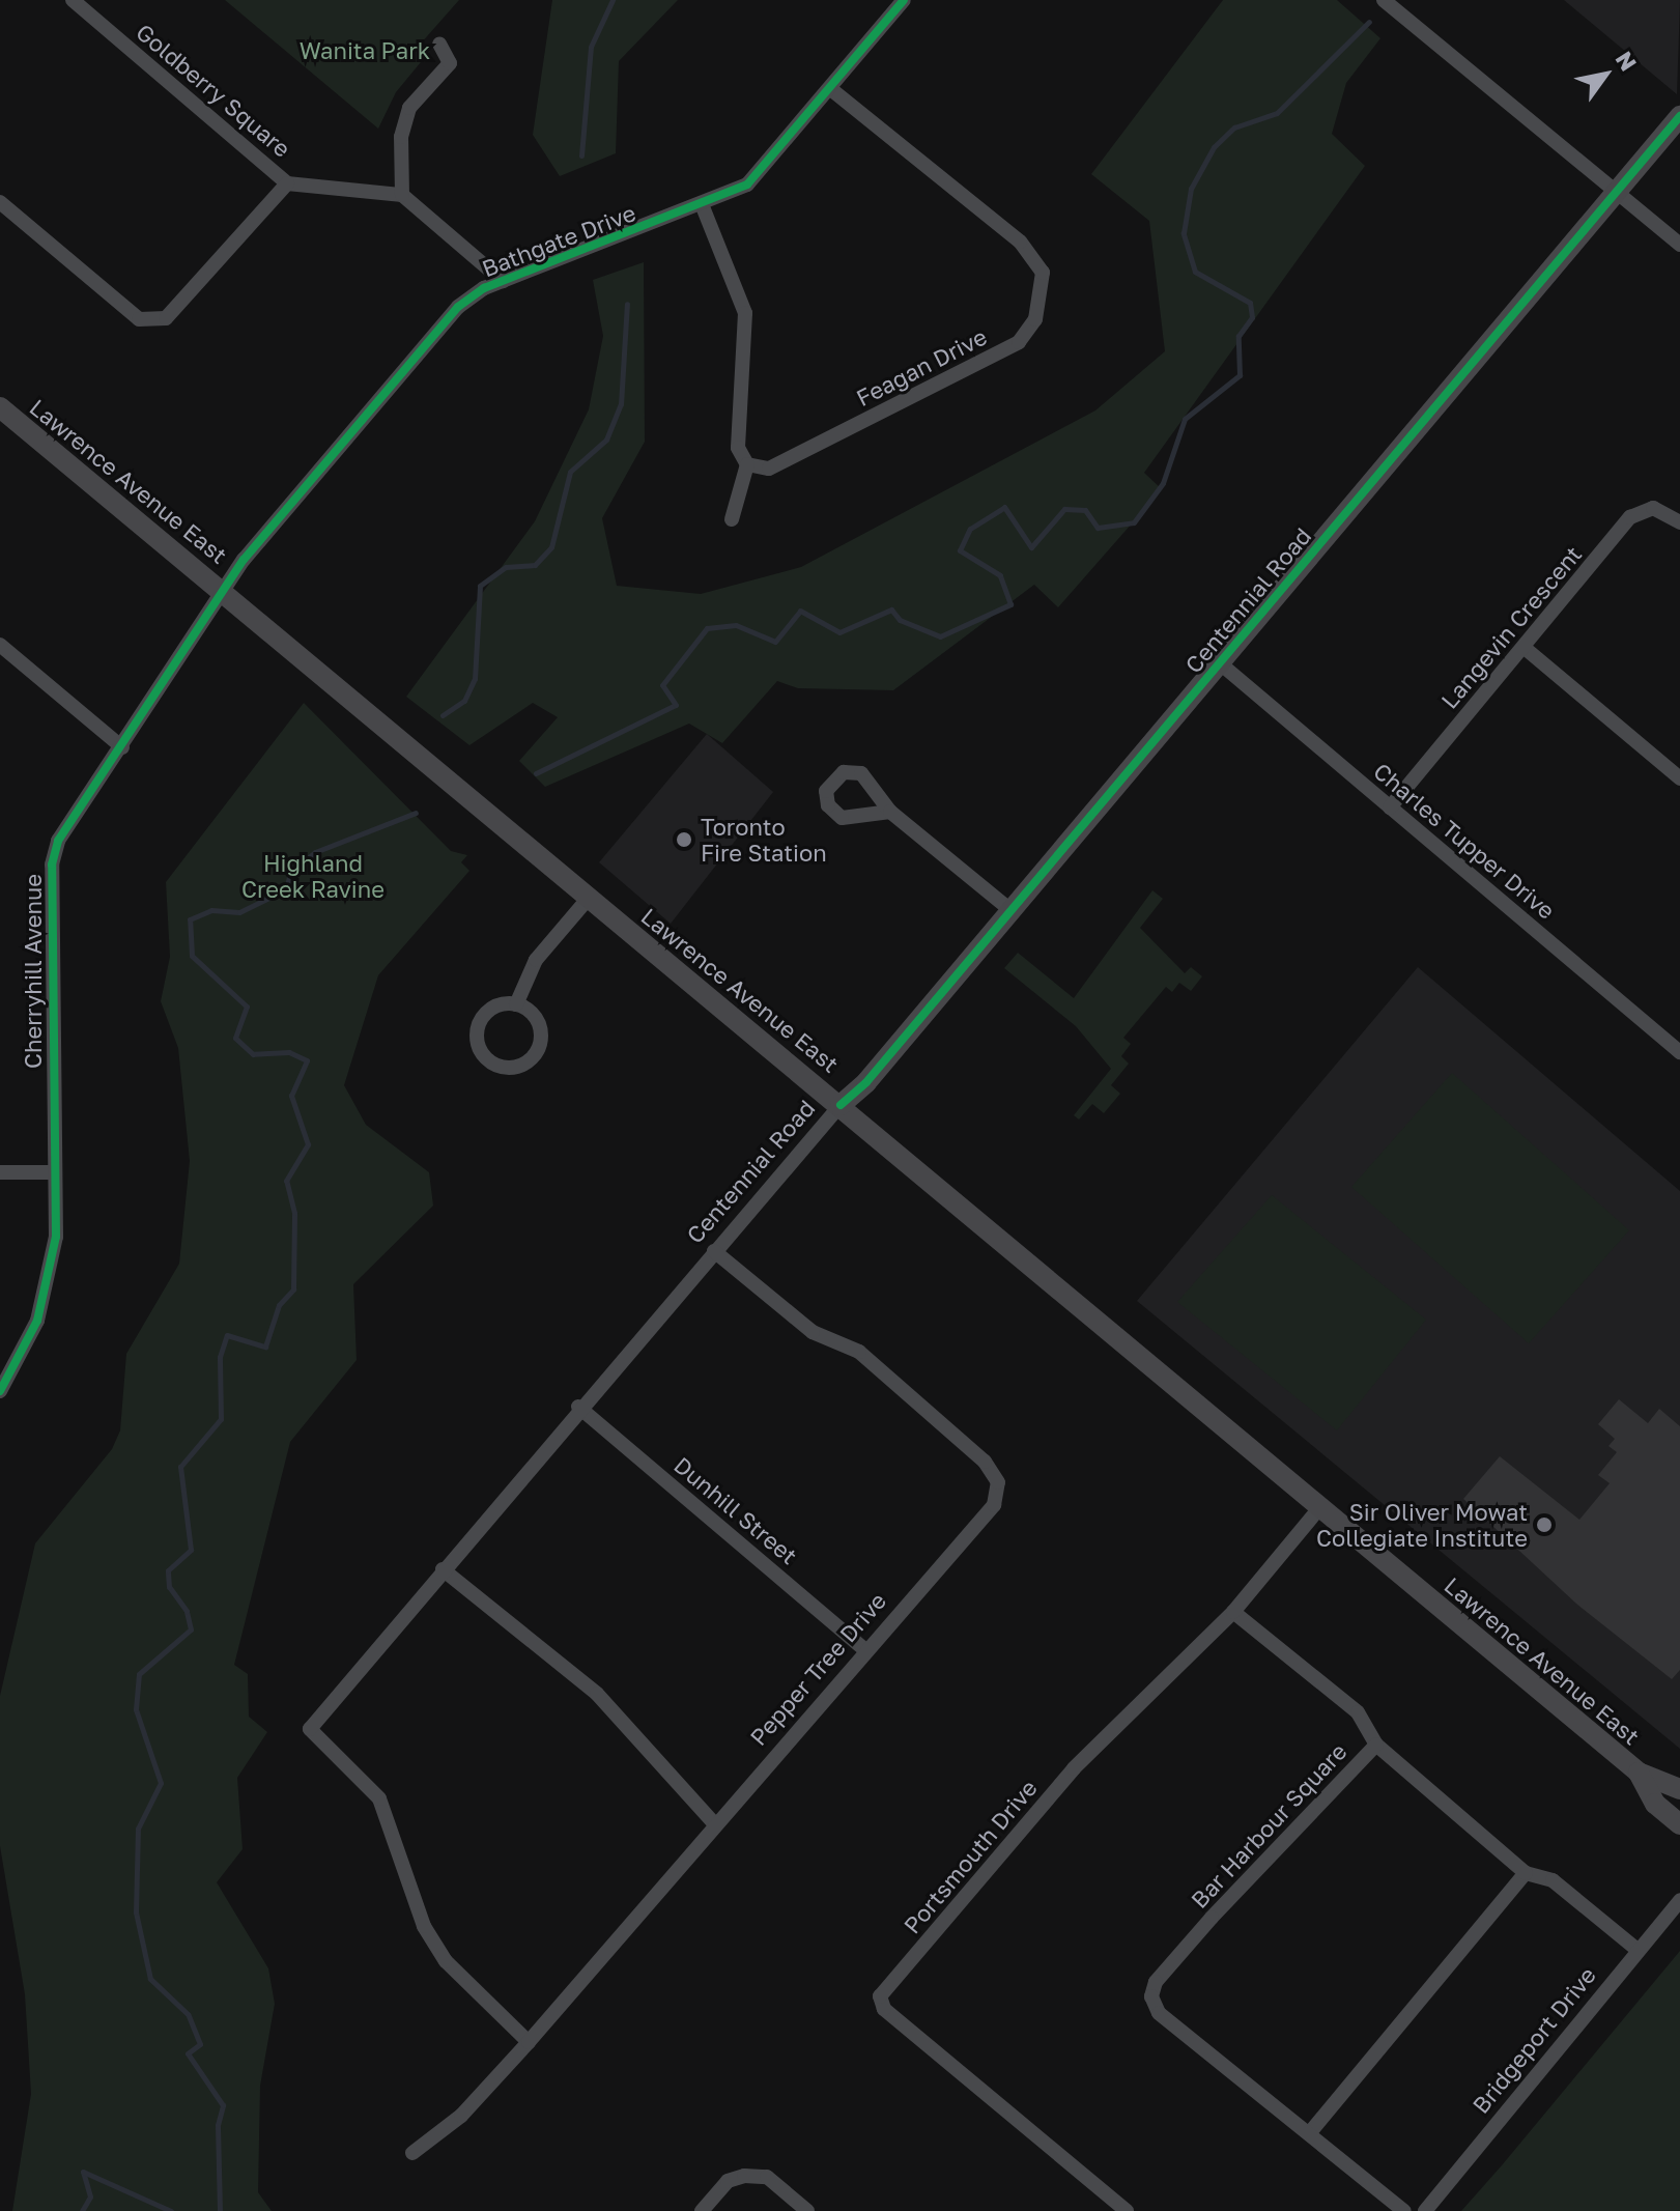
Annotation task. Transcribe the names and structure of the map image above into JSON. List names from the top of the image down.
{
  "streets": {
    "main road": ["Lawrence Avenue East", "Centennial Road"],
    "street": [
      "Goldberry Square",
      "Bathgate Drive",
      "Feagan Drive",
      "Langevin Crescent",
      "Charles Tupper Drive",
      "Cherryhill Avenue",
      "Dunhill Street",
      "Pepper Tree Drive",
      "Bar Harbour Square",
      "Portsmouth Drive",
      "Bridgeport Drive"
    ]
  },
  "crossings": [
    ["Bathgate Drive", "Feagan Drive"],
    ["Bathgate Drive", "Lawrence Avenue East"],
    ["Bathgate Drive", "Cherryhill Avenue"],
    ["Lawrence Avenue East", "Centennial Road"],
    ["Lawrence Avenue East", "Cherryhill Avenue"],
    ["Lawrence Avenue East", "Portsmouth Drive"],
    ["Centennial Road", "Charles Tupper Drive"],
    ["Centennial Road", "Dunhill Street"],
    ["Centennial Road", "Pepper Tree Drive"],
    ["Langevin Crescent", "Charles Tupper Drive"],
    ["Dunhill Street", "Pepper Tree Drive"],
    ["Bar Harbour Square", "Bridgeport Drive"]
  ],
  "parks": ["Wanita Park", "Highland Creek Ravine"],
  "places": ["Toronto Fire Station", "Sir Oliver Mowat Collegiate Institute"],
  "north": "top right"
}
